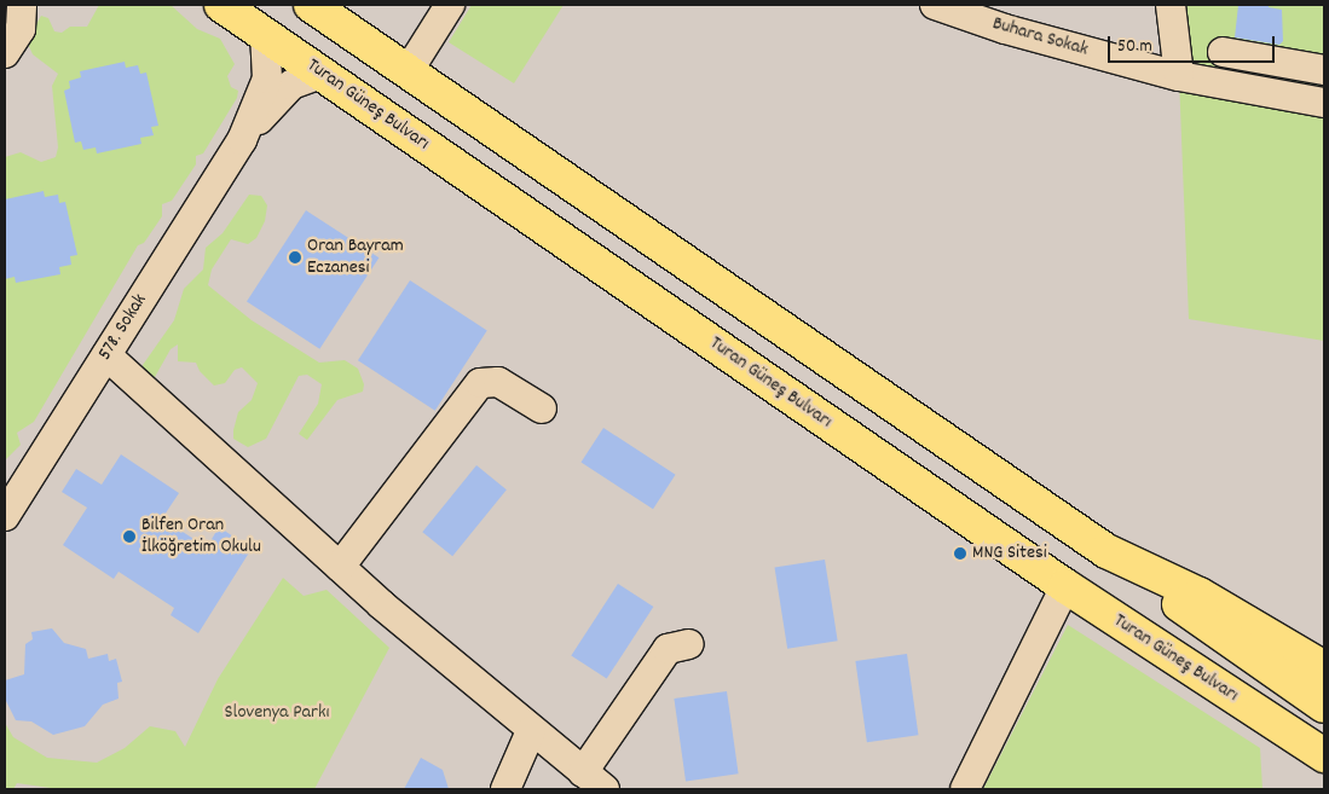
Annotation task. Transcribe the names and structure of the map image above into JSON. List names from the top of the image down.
{
  "streets": {
    "main road": ["Turan Güneş Bulvarı"],
    "street": ["Buhara Sokak", "578. Sokak"]
  },
  "parks": ["Slovenya Parkı"],
  "places": ["Oran Bayram Eczanesi", "Bilfen Oran İlköğretim Okulu", "MNG Sitesi"],
  "scale_bar": "50 m"
}
